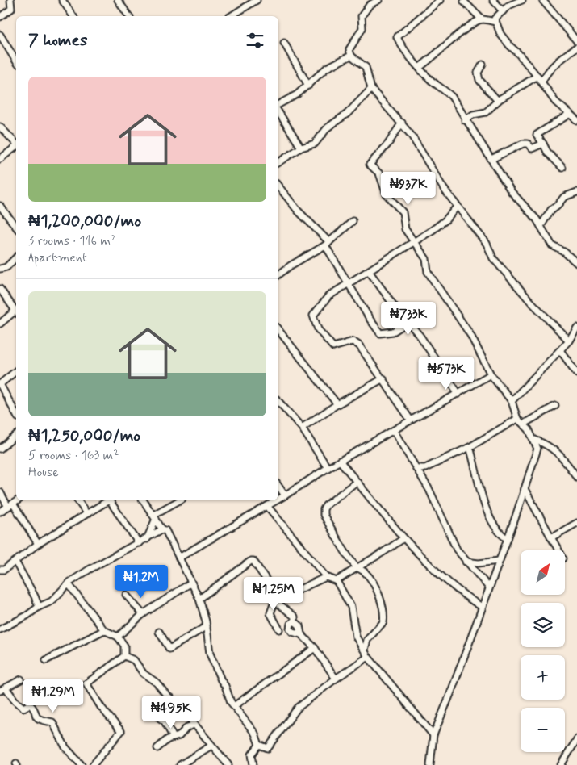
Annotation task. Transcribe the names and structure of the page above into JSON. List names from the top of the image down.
{
  "north": "top right",
  "page": {
    "heading": "7 homes",
    "list": [
      {
        "name": "₦1,200,000/mo",
        "note": "3 rooms · 116 m² · Apartment"
      },
      {
        "name": "₦1,250,000/mo",
        "note": "5 rooms · 163 m² · House"
      }
    ],
    "price": [
      "₦937K",
      "₦733K",
      "₦573K",
      "₦1.2M",
      "₦1.25M",
      "₦1.29M",
      "₦495K"
    ],
    "map_buttons": ["+", "−"]
  }
}
